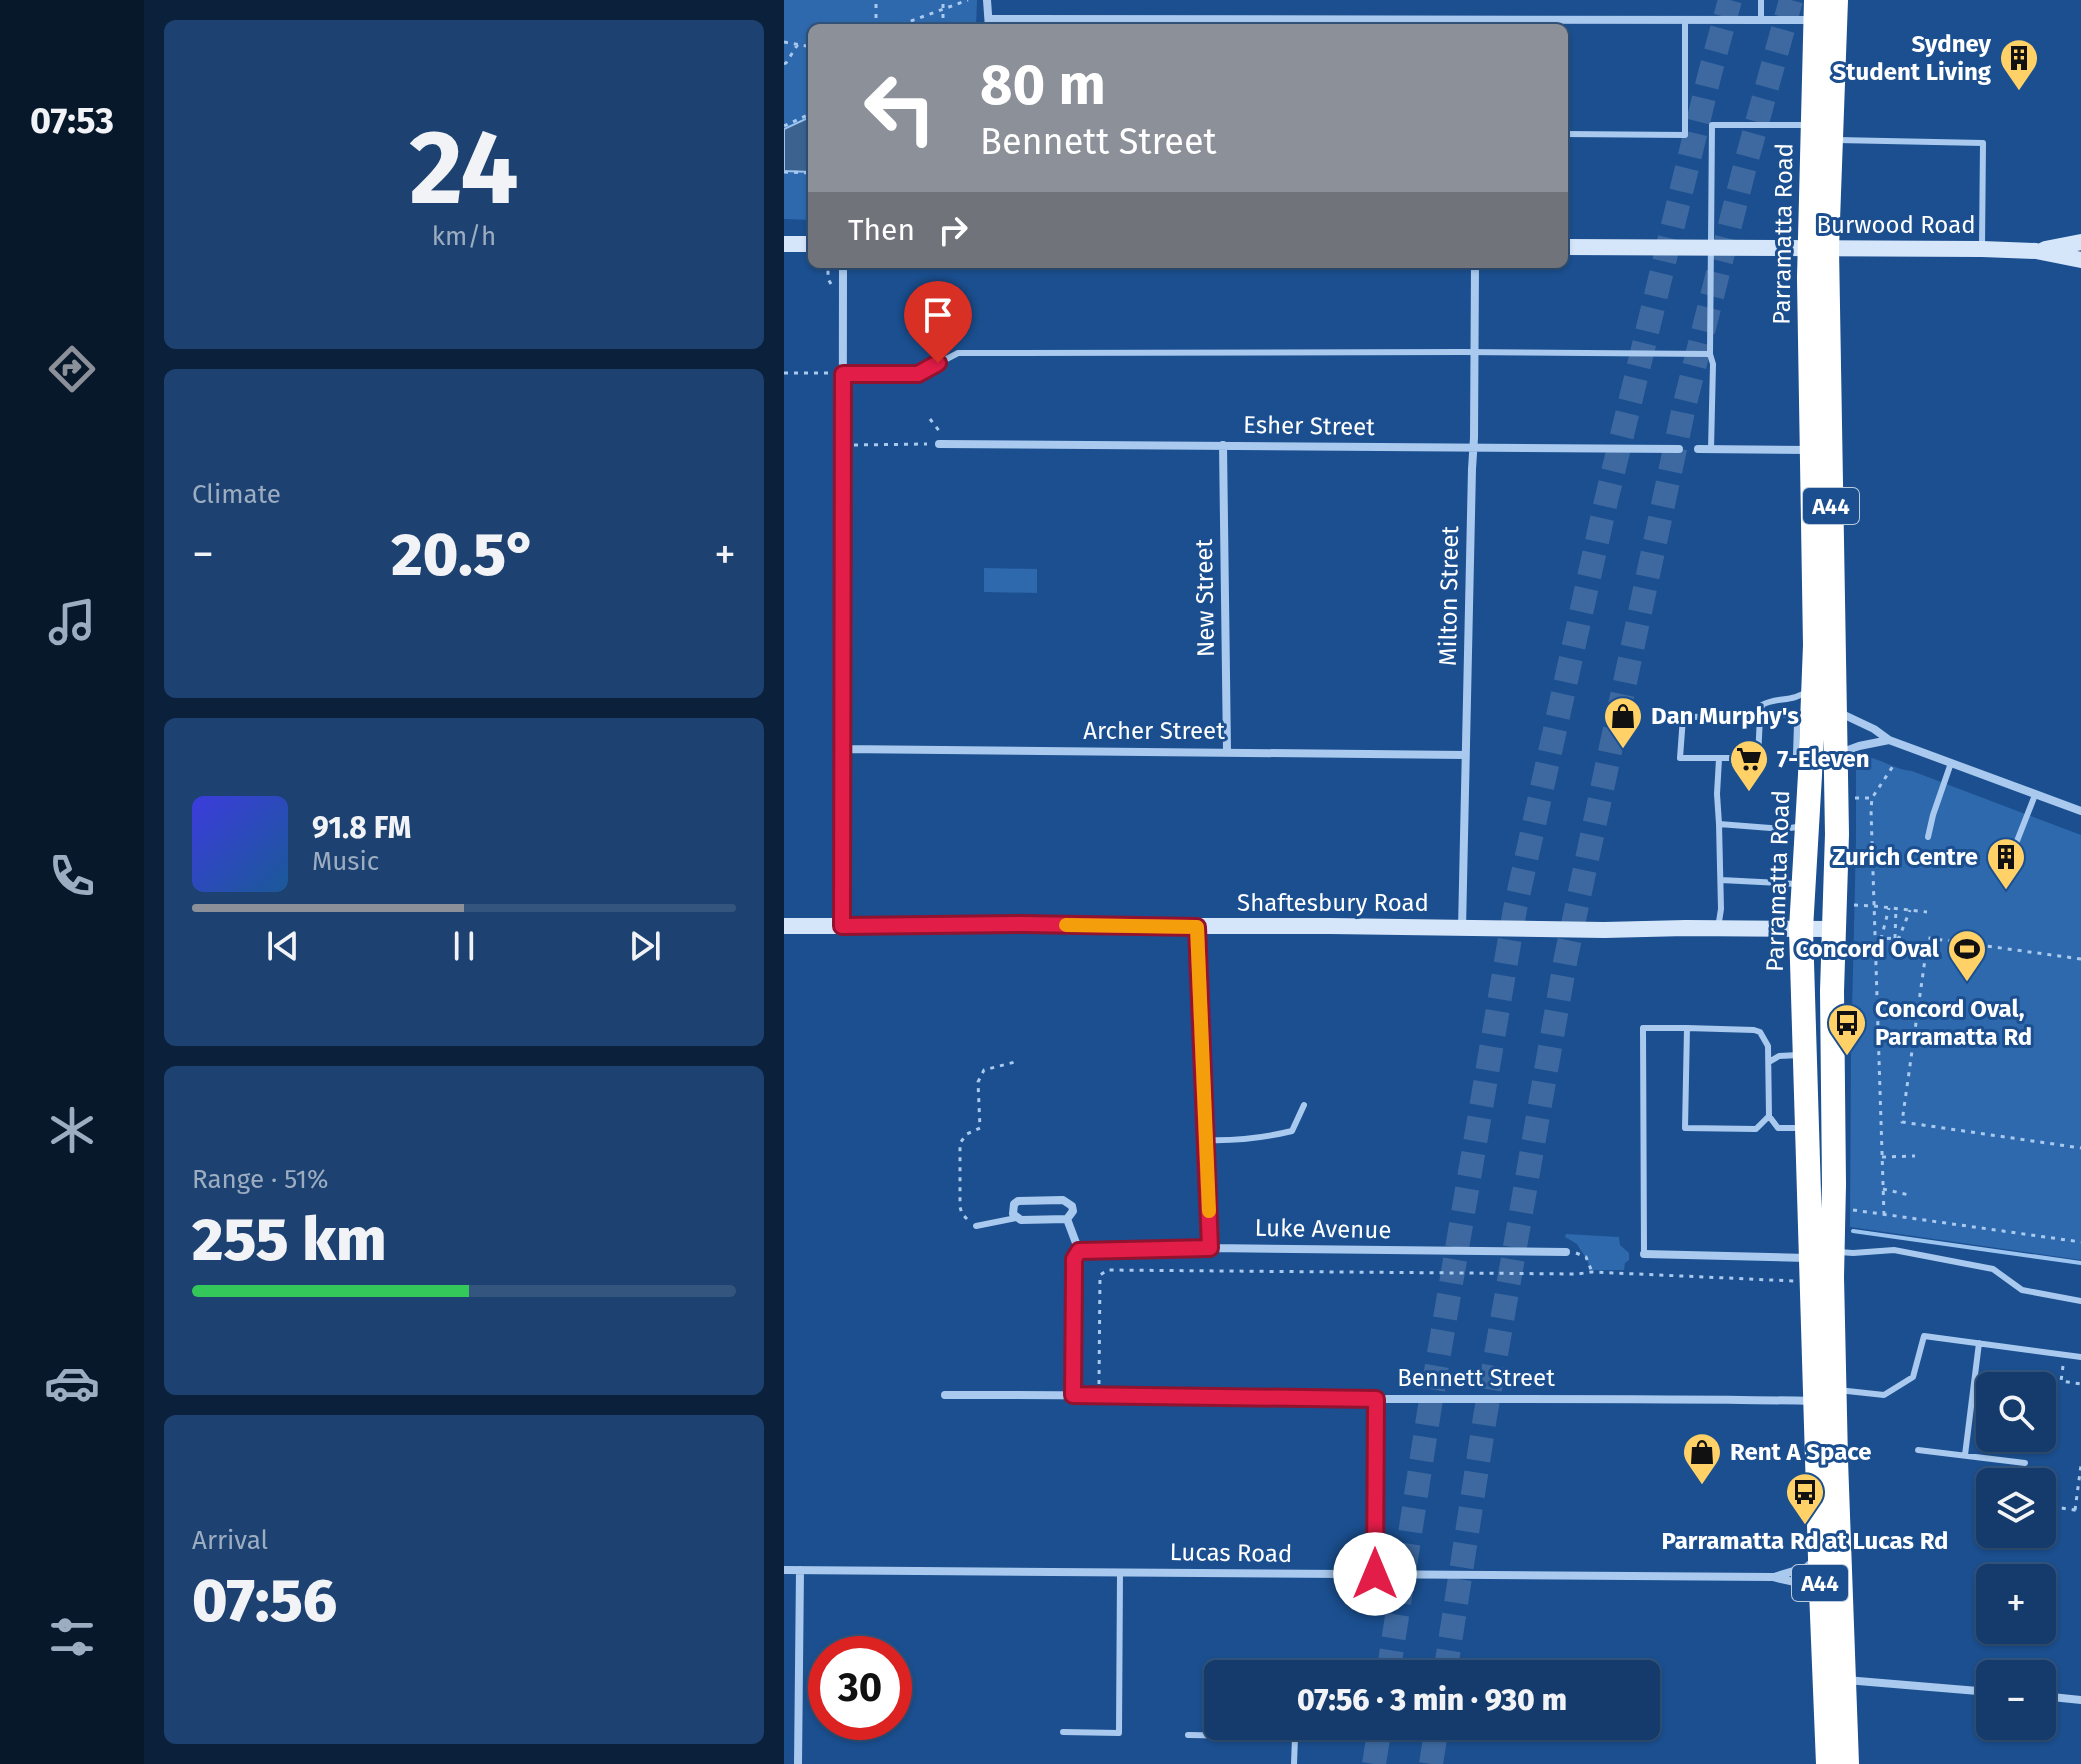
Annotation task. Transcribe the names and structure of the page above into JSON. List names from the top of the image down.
{
  "streets": {
    "highway": ["Parramatta Road", "A44"],
    "main road": ["Burwood Road", "Shaftesbury Road"],
    "street": [
      "Esher Street",
      "Milton Street",
      "New Street",
      "Archer Street",
      "Luke Avenue",
      "Bennett Street",
      "Lucas Road"
    ]
  },
  "crossings": [
    ["Burwood Road", "Parramatta Road"],
    ["Parramatta Road", "Shaftesbury Road"],
    ["Parramatta Road", "Bennett Street"],
    ["Parramatta Road", "Lucas Road"],
    ["Esher Street", "Milton Street"],
    ["Esher Street", "New Street"],
    ["Milton Street", "Archer Street"],
    ["Milton Street", "Shaftesbury Road"],
    ["New Street", "Archer Street"]
  ],
  "places": {
    "building": ["Sydney Student Living", "Zurich Centre"],
    "shop": ["Dan Murphy's", "Rent A Space"],
    "supermarket": ["7-Eleven"],
    "sports": ["Concord Oval"],
    "bus stop": ["Concord Oval, Parramatta Rd", "Parramatta Rd at Lucas Rd"]
  },
  "page": {
    "tabs": "07:53",
    "tile": [
      ["24", "km/h"],
      "Climate",
      ["Range · 51%", "255 km"],
      ["Arrival", "07:56"]
    ],
    "turn": ["80 m", "Bennett Street"],
    "then": "Then",
    "heat": ["−", "20.5°", "+"],
    "song": ["91.8 FM", "Music"],
    "map_buttons": ["+", "−"],
    "limit": "30",
    "trip": "07:56 · 3 min · 930 m"
  }
}
